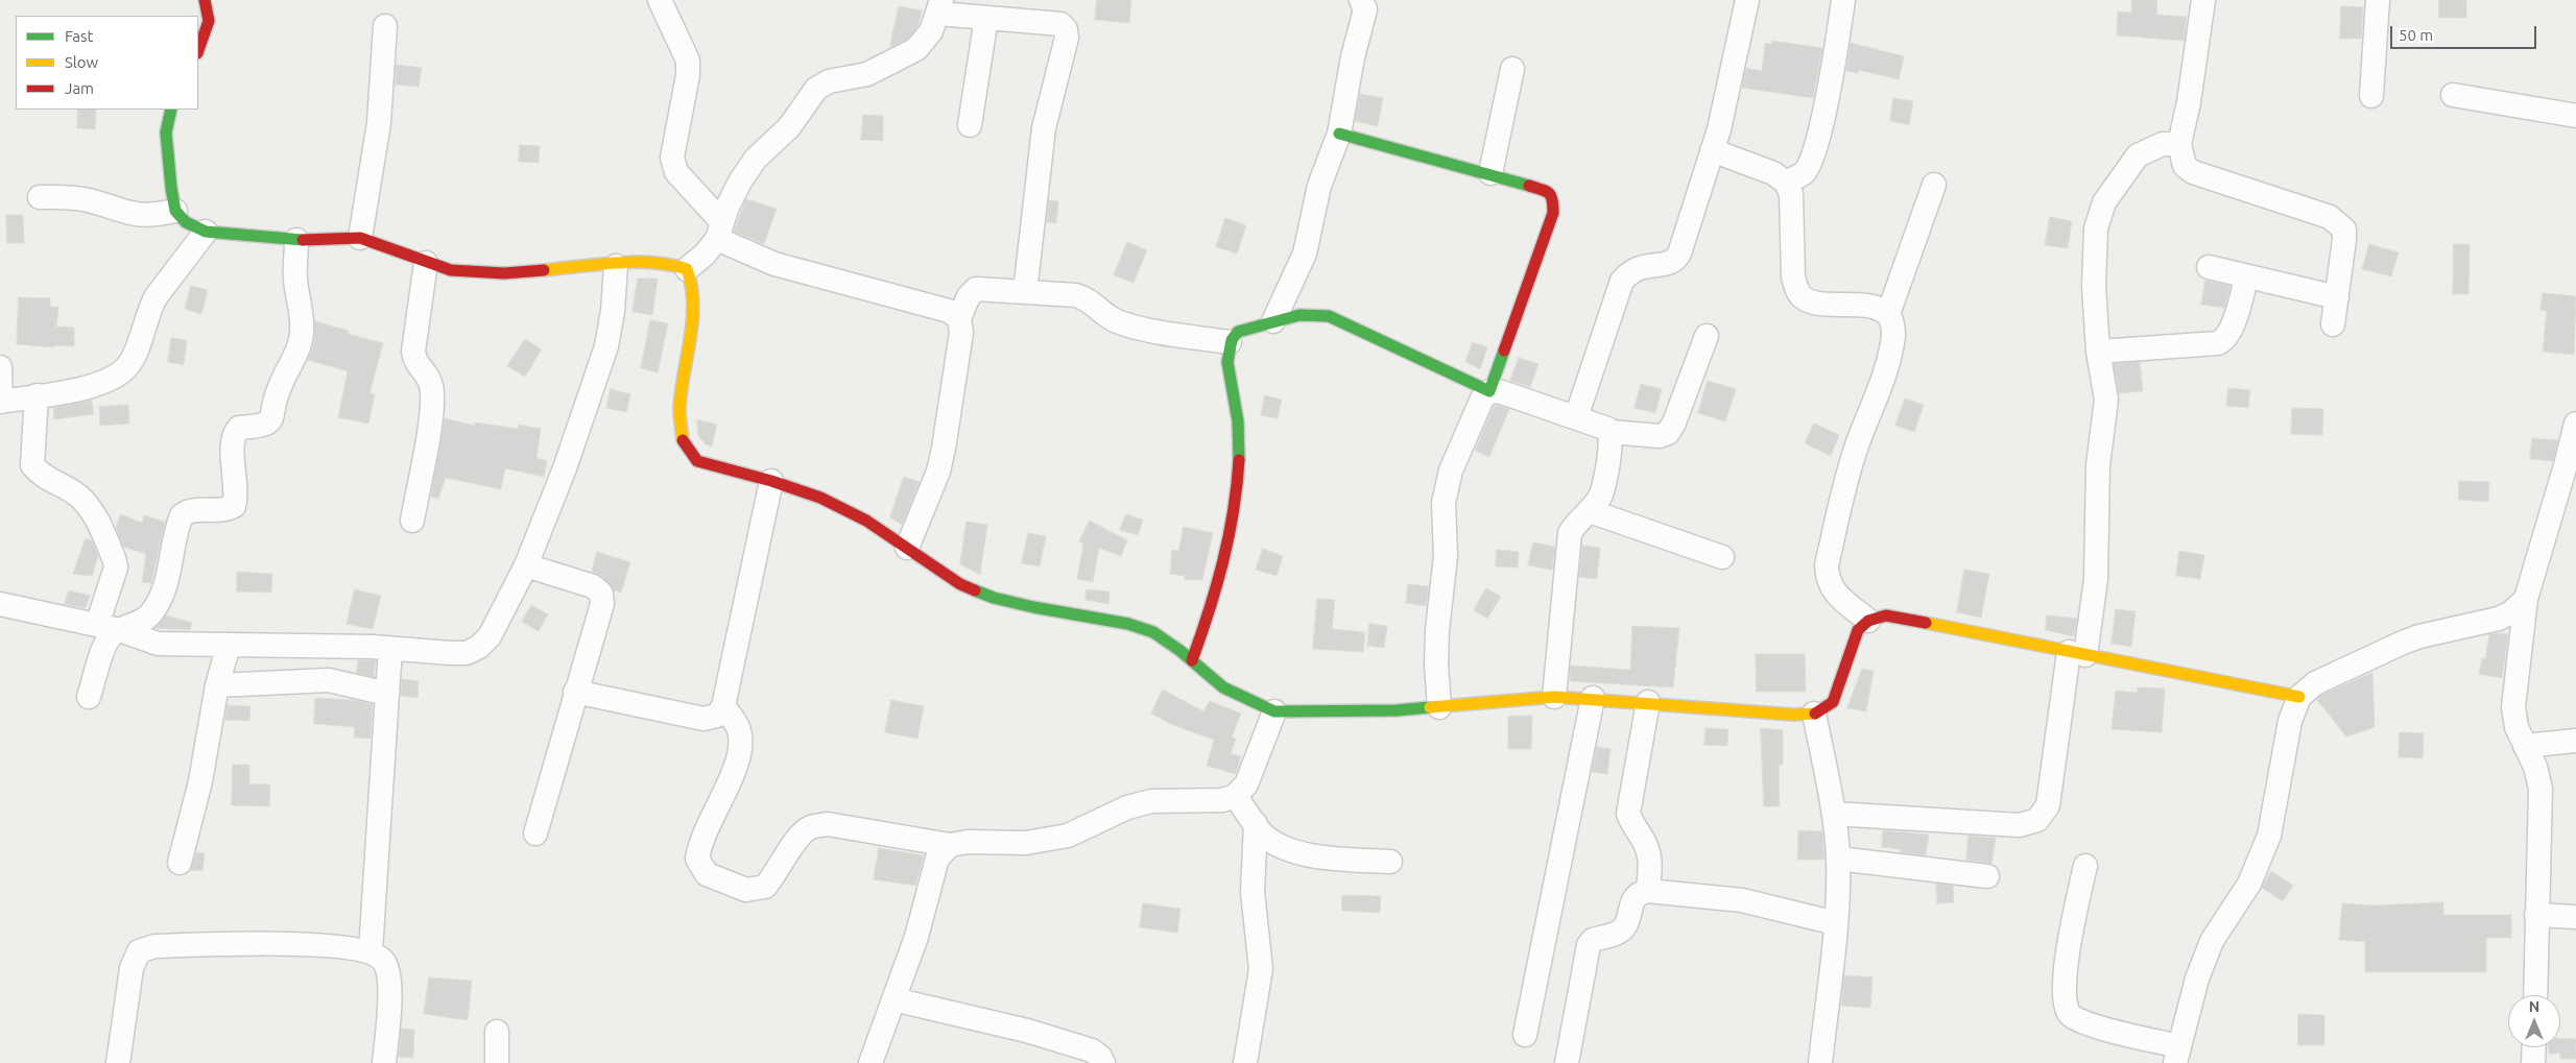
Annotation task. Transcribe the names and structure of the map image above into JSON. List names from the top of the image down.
{
  "legend": ["Fast", "Slow", "Jam"],
  "scale_bar": "50 m",
  "north": "top"
}
